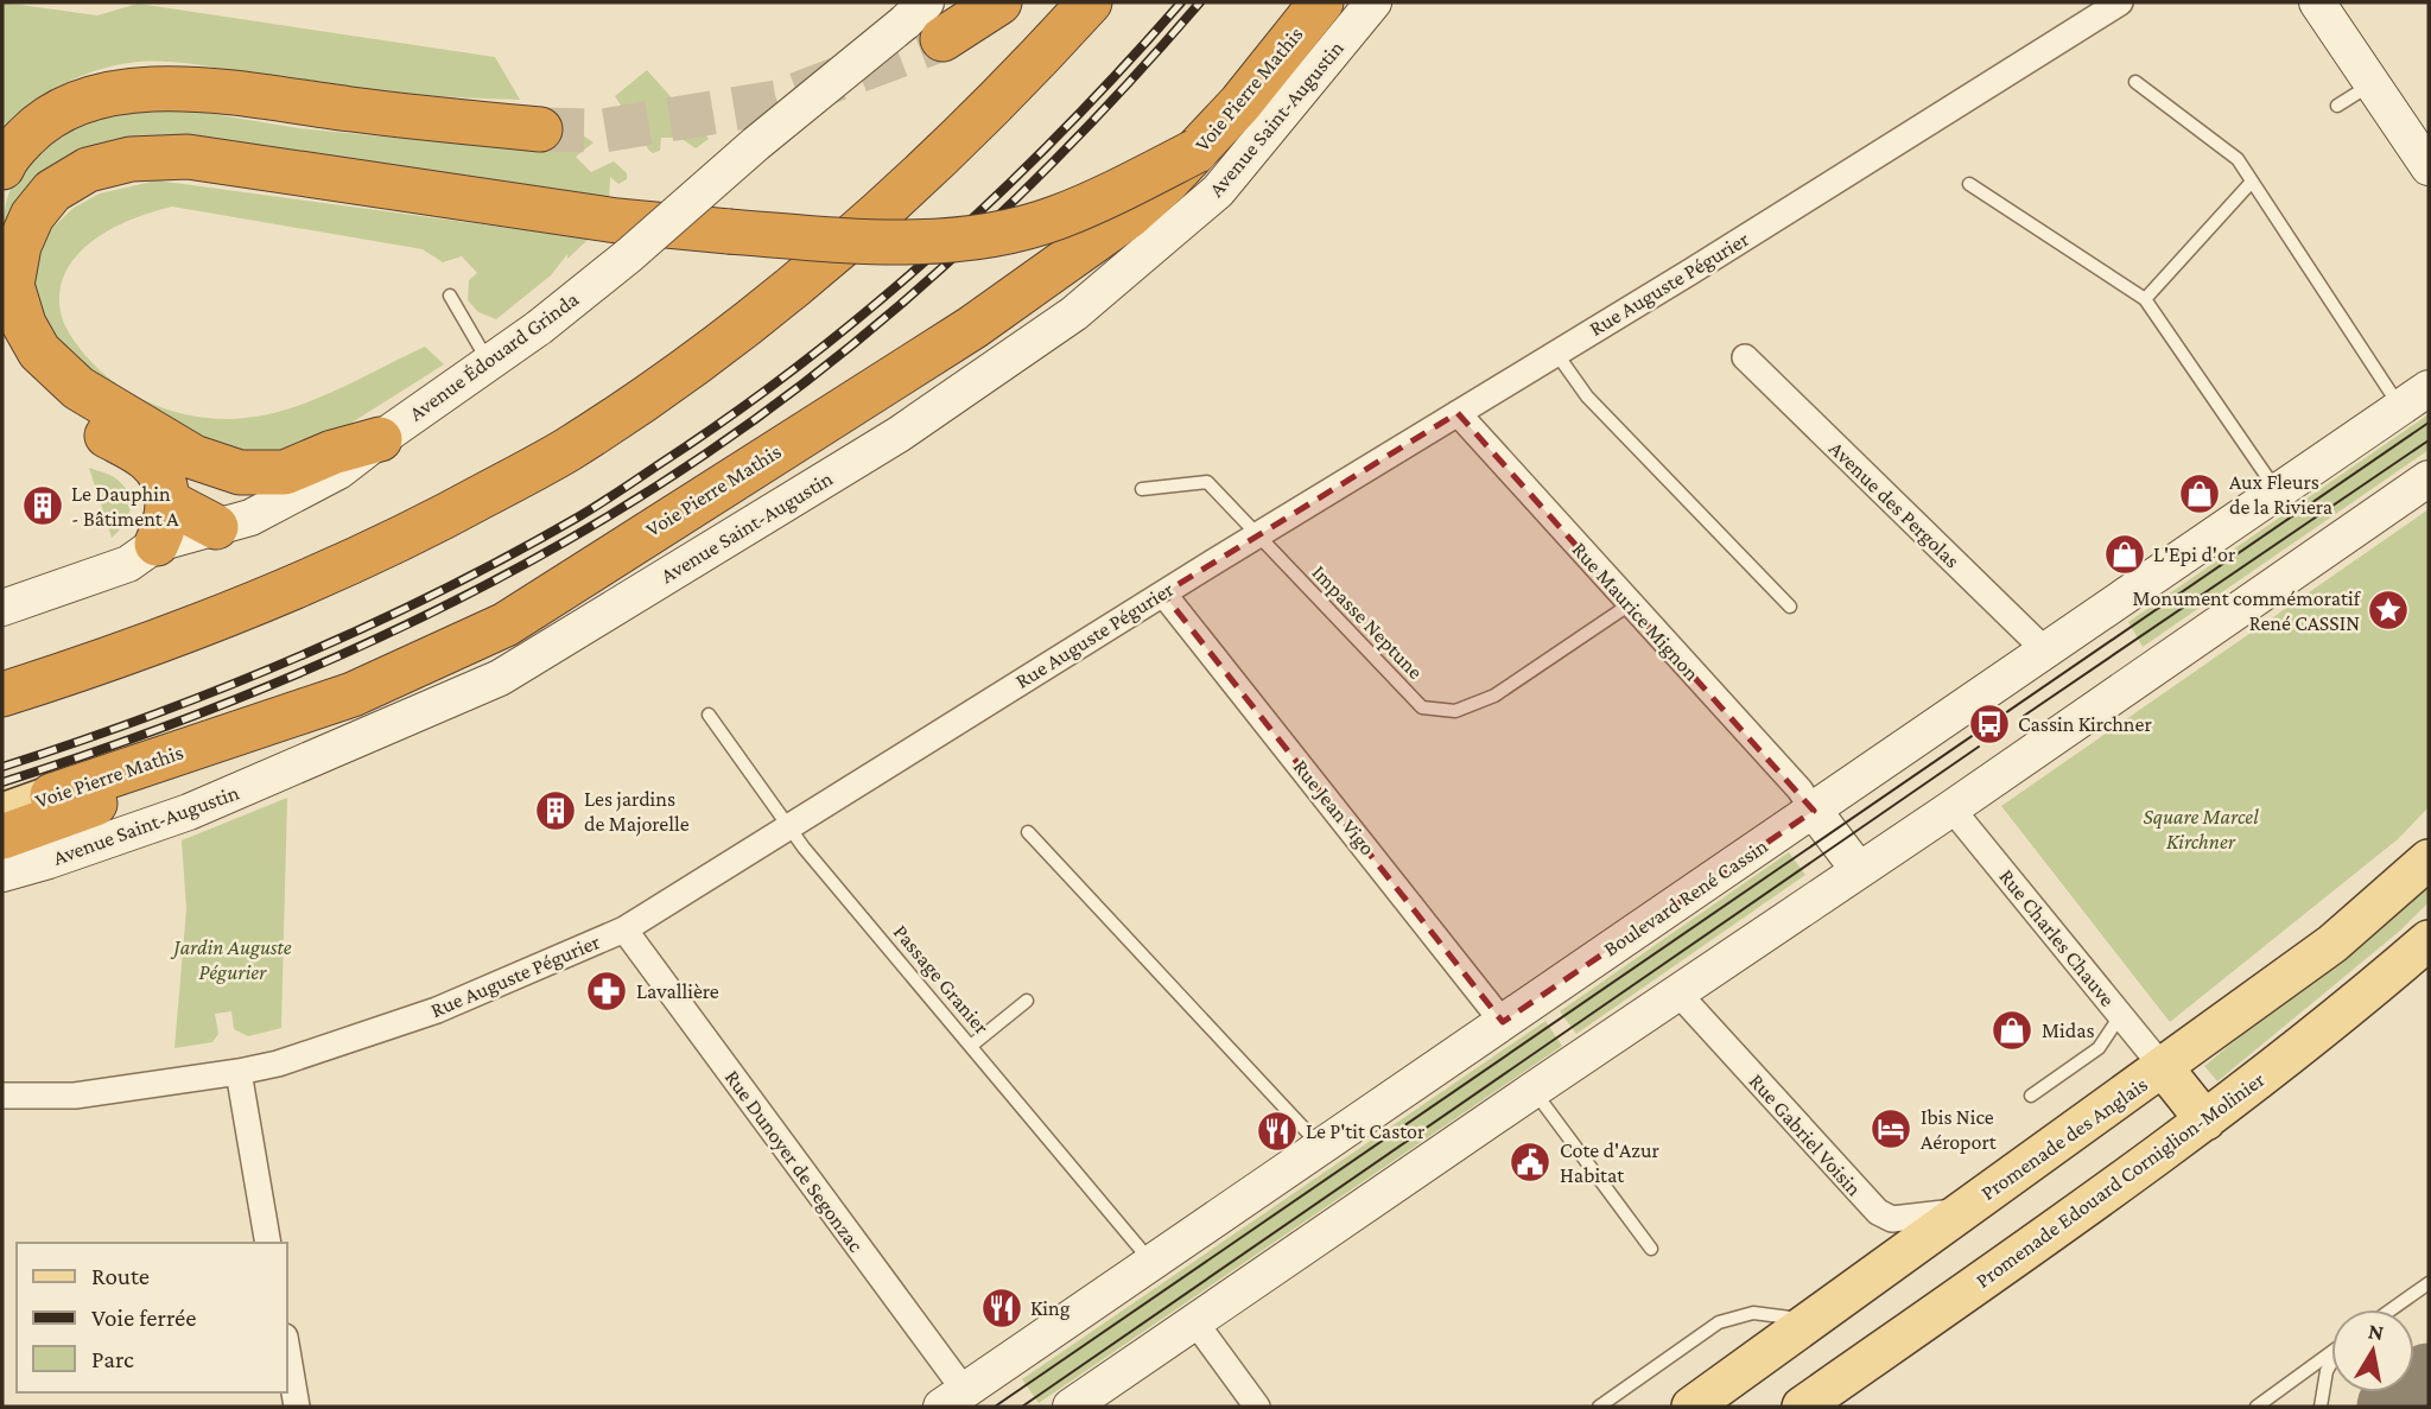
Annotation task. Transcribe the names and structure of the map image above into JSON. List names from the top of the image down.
{
  "streets": {
    "highway": ["Voie Pierre Mathis"],
    "main road": [
      "Avenue Saint-Augustin",
      "Avenue Édouard Grinda",
      "Boulevard René Cassin",
      "Promenade des Anglais",
      "Promenade Edouard Corniglion-Molinier"
    ],
    "street": [
      "Rue Auguste Pégurier",
      "Avenue des Pergolas",
      "Rue Maurice Mignon",
      "Rue Jean Vigo",
      "Rue Charles Chauve",
      "Rue Gabriel Voisin",
      "Rue Dunoyer de Segonzac"
    ],
    "lane": ["Impasse Neptune", "Passage Granier"]
  },
  "crossings": [
    ["Rue Auguste Pégurier", "Rue Maurice Mignon"],
    ["Rue Auguste Pégurier", "Impasse Neptune"],
    ["Rue Auguste Pégurier", "Rue Jean Vigo"],
    ["Rue Auguste Pégurier", "Passage Granier"],
    ["Rue Auguste Pégurier", "Rue Dunoyer de Segonzac"],
    ["Avenue des Pergolas", "Boulevard René Cassin"],
    ["Rue Maurice Mignon", "Impasse Neptune"],
    ["Rue Maurice Mignon", "Boulevard René Cassin"],
    ["Rue Jean Vigo", "Boulevard René Cassin"],
    ["Boulevard René Cassin", "Passage Granier"],
    ["Boulevard René Cassin", "Rue Dunoyer de Segonzac"],
    ["Rue Charles Chauve", "Promenade des Anglais"],
    ["Rue Gabriel Voisin", "Promenade des Anglais"]
  ],
  "parks": ["Square Marcel Kirchner", "Jardin Auguste Pégurier"],
  "places": {
    "shop": ["Aux Fleurs de la Riviera", "L'Epi d'or", "Midas"],
    "building": ["Le Dauphin - Bâtiment A", "Les jardins de Majorelle"],
    "place": ["Monument commémoratif René CASSIN"],
    "bus stop": ["Cassin Kirchner"],
    "pharmacy": ["Lavallière"],
    "hotel": ["Ibis Nice Aéroport"],
    "restaurant": ["Le P'tit Castor", "King"],
    "public building": ["Cote d'Azur Habitat"]
  },
  "legend": ["Route", "Voie ferrée", "Parc"],
  "north": "top"
}
